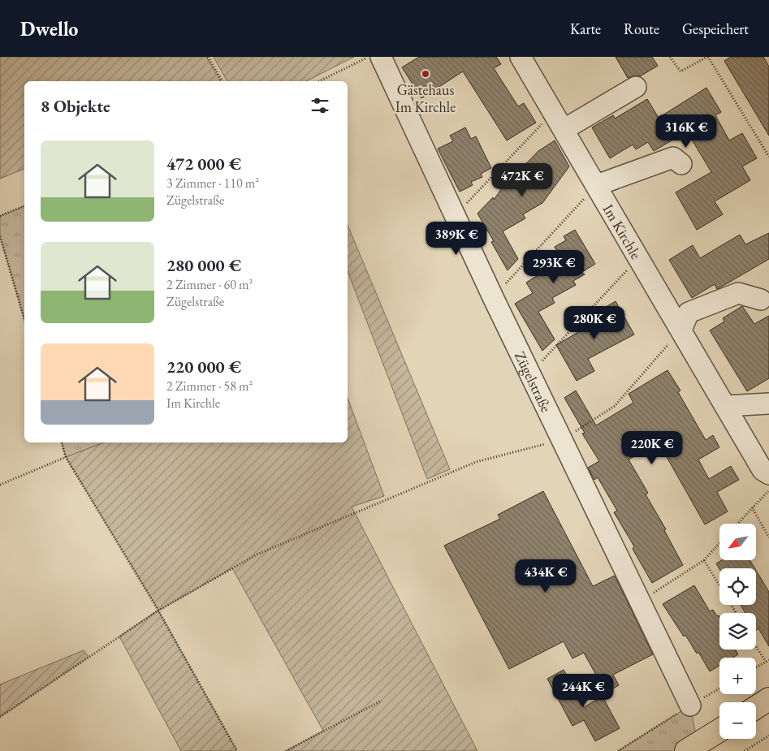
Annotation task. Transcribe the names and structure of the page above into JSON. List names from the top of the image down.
{
  "streets": {
    "street": ["Im Kirchle", "Zügelstraße"]
  },
  "places": ["Gästehaus Im Kirchle"],
  "north": "bottom left",
  "page": {
    "header": "Dwello",
    "nav": ["Karte", "Route", "Gespeichert"],
    "heading": "8 Objekte",
    "price": [
      "316K €",
      "472K €",
      "389K €",
      "293K €",
      "280K €",
      "220K €",
      "434K €",
      "244K €"
    ],
    "list": [
      {
        "name": "472 000 €",
        "note": "3 Zimmer · 110 m² · Zügelstraße"
      },
      {
        "name": "280 000 €",
        "note": "2 Zimmer · 60 m² · Zügelstraße"
      },
      {
        "name": "220 000 €",
        "note": "2 Zimmer · 58 m² · Im Kirchle"
      }
    ],
    "map_buttons": ["+", "−"]
  }
}
